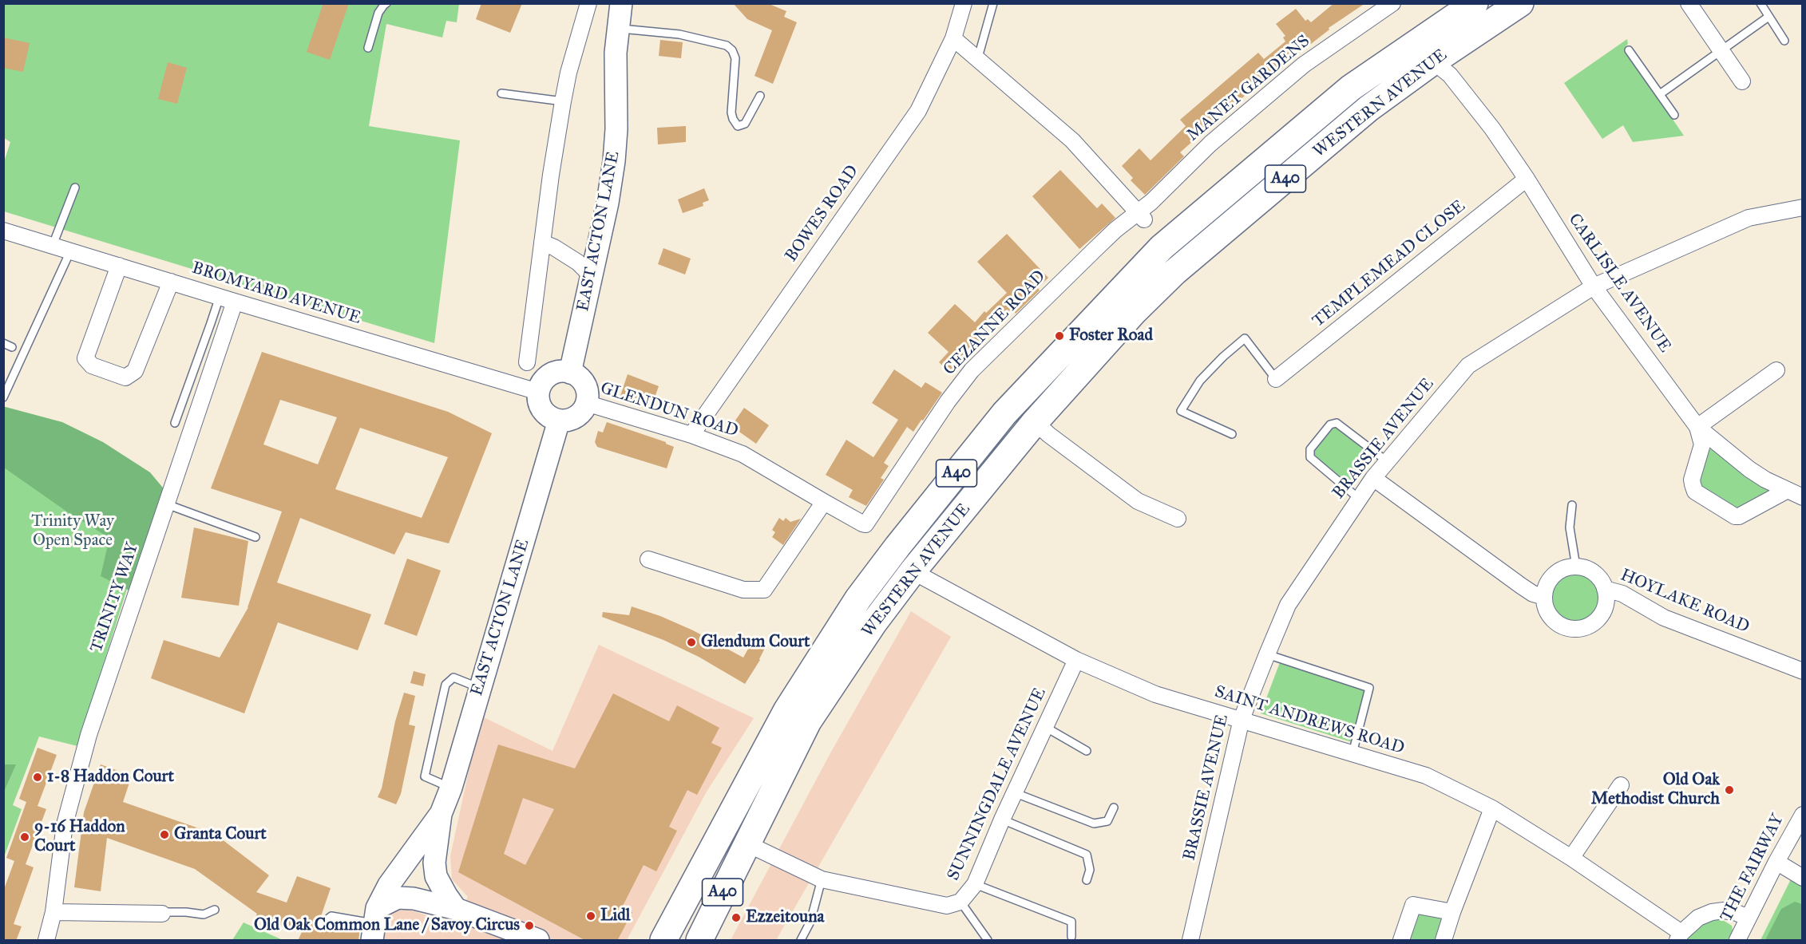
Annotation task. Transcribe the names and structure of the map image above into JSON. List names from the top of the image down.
{
  "streets": {
    "highway": ["WESTERN AVENUE", "A40"],
    "street": [
      "MANET GARDENS",
      "BOWES ROAD",
      "EAST ACTON LANE",
      "TEMPLEMEAD CLOSE",
      "CARLISLE AVENUE",
      "BROMYARD AVENUE",
      "CEZANNE ROAD",
      "GLENDUN ROAD",
      "BRASSIE AVENUE",
      "TRINITY WAY",
      "HOYLAKE ROAD",
      "SAINT ANDREWS ROAD",
      "SUNNINGDALE AVENUE",
      "THE FAIRWAY"
    ]
  },
  "crossings": [
    ["MANET GARDENS", "CEZANNE ROAD"],
    ["WESTERN AVENUE", "CARLISLE AVENUE"],
    ["WESTERN AVENUE", "SAINT ANDREWS ROAD"],
    ["WESTERN AVENUE", "SUNNINGDALE AVENUE"],
    ["BOWES ROAD", "GLENDUN ROAD"],
    ["EAST ACTON LANE", "BROMYARD AVENUE"],
    ["EAST ACTON LANE", "GLENDUN ROAD"],
    ["TEMPLEMEAD CLOSE", "CARLISLE AVENUE"],
    ["CARLISLE AVENUE", "BRASSIE AVENUE"],
    ["BROMYARD AVENUE", "GLENDUN ROAD"],
    ["BROMYARD AVENUE", "TRINITY WAY"],
    ["CEZANNE ROAD", "GLENDUN ROAD"],
    ["BRASSIE AVENUE", "SAINT ANDREWS ROAD"],
    ["SAINT ANDREWS ROAD", "SUNNINGDALE AVENUE"],
    ["SAINT ANDREWS ROAD", "THE FAIRWAY"]
  ],
  "parks": ["Trinity Way Open Space"],
  "places": [
    "Foster Road",
    "Glendum Court",
    "1-8 Haddon Court",
    "Old Oak Methodist Church",
    "Granta Court",
    "9-16 Haddon Court",
    "Lidl",
    "Ezzeitouna",
    "Old Oak Common Lane / Savoy Circus"
  ]
}
